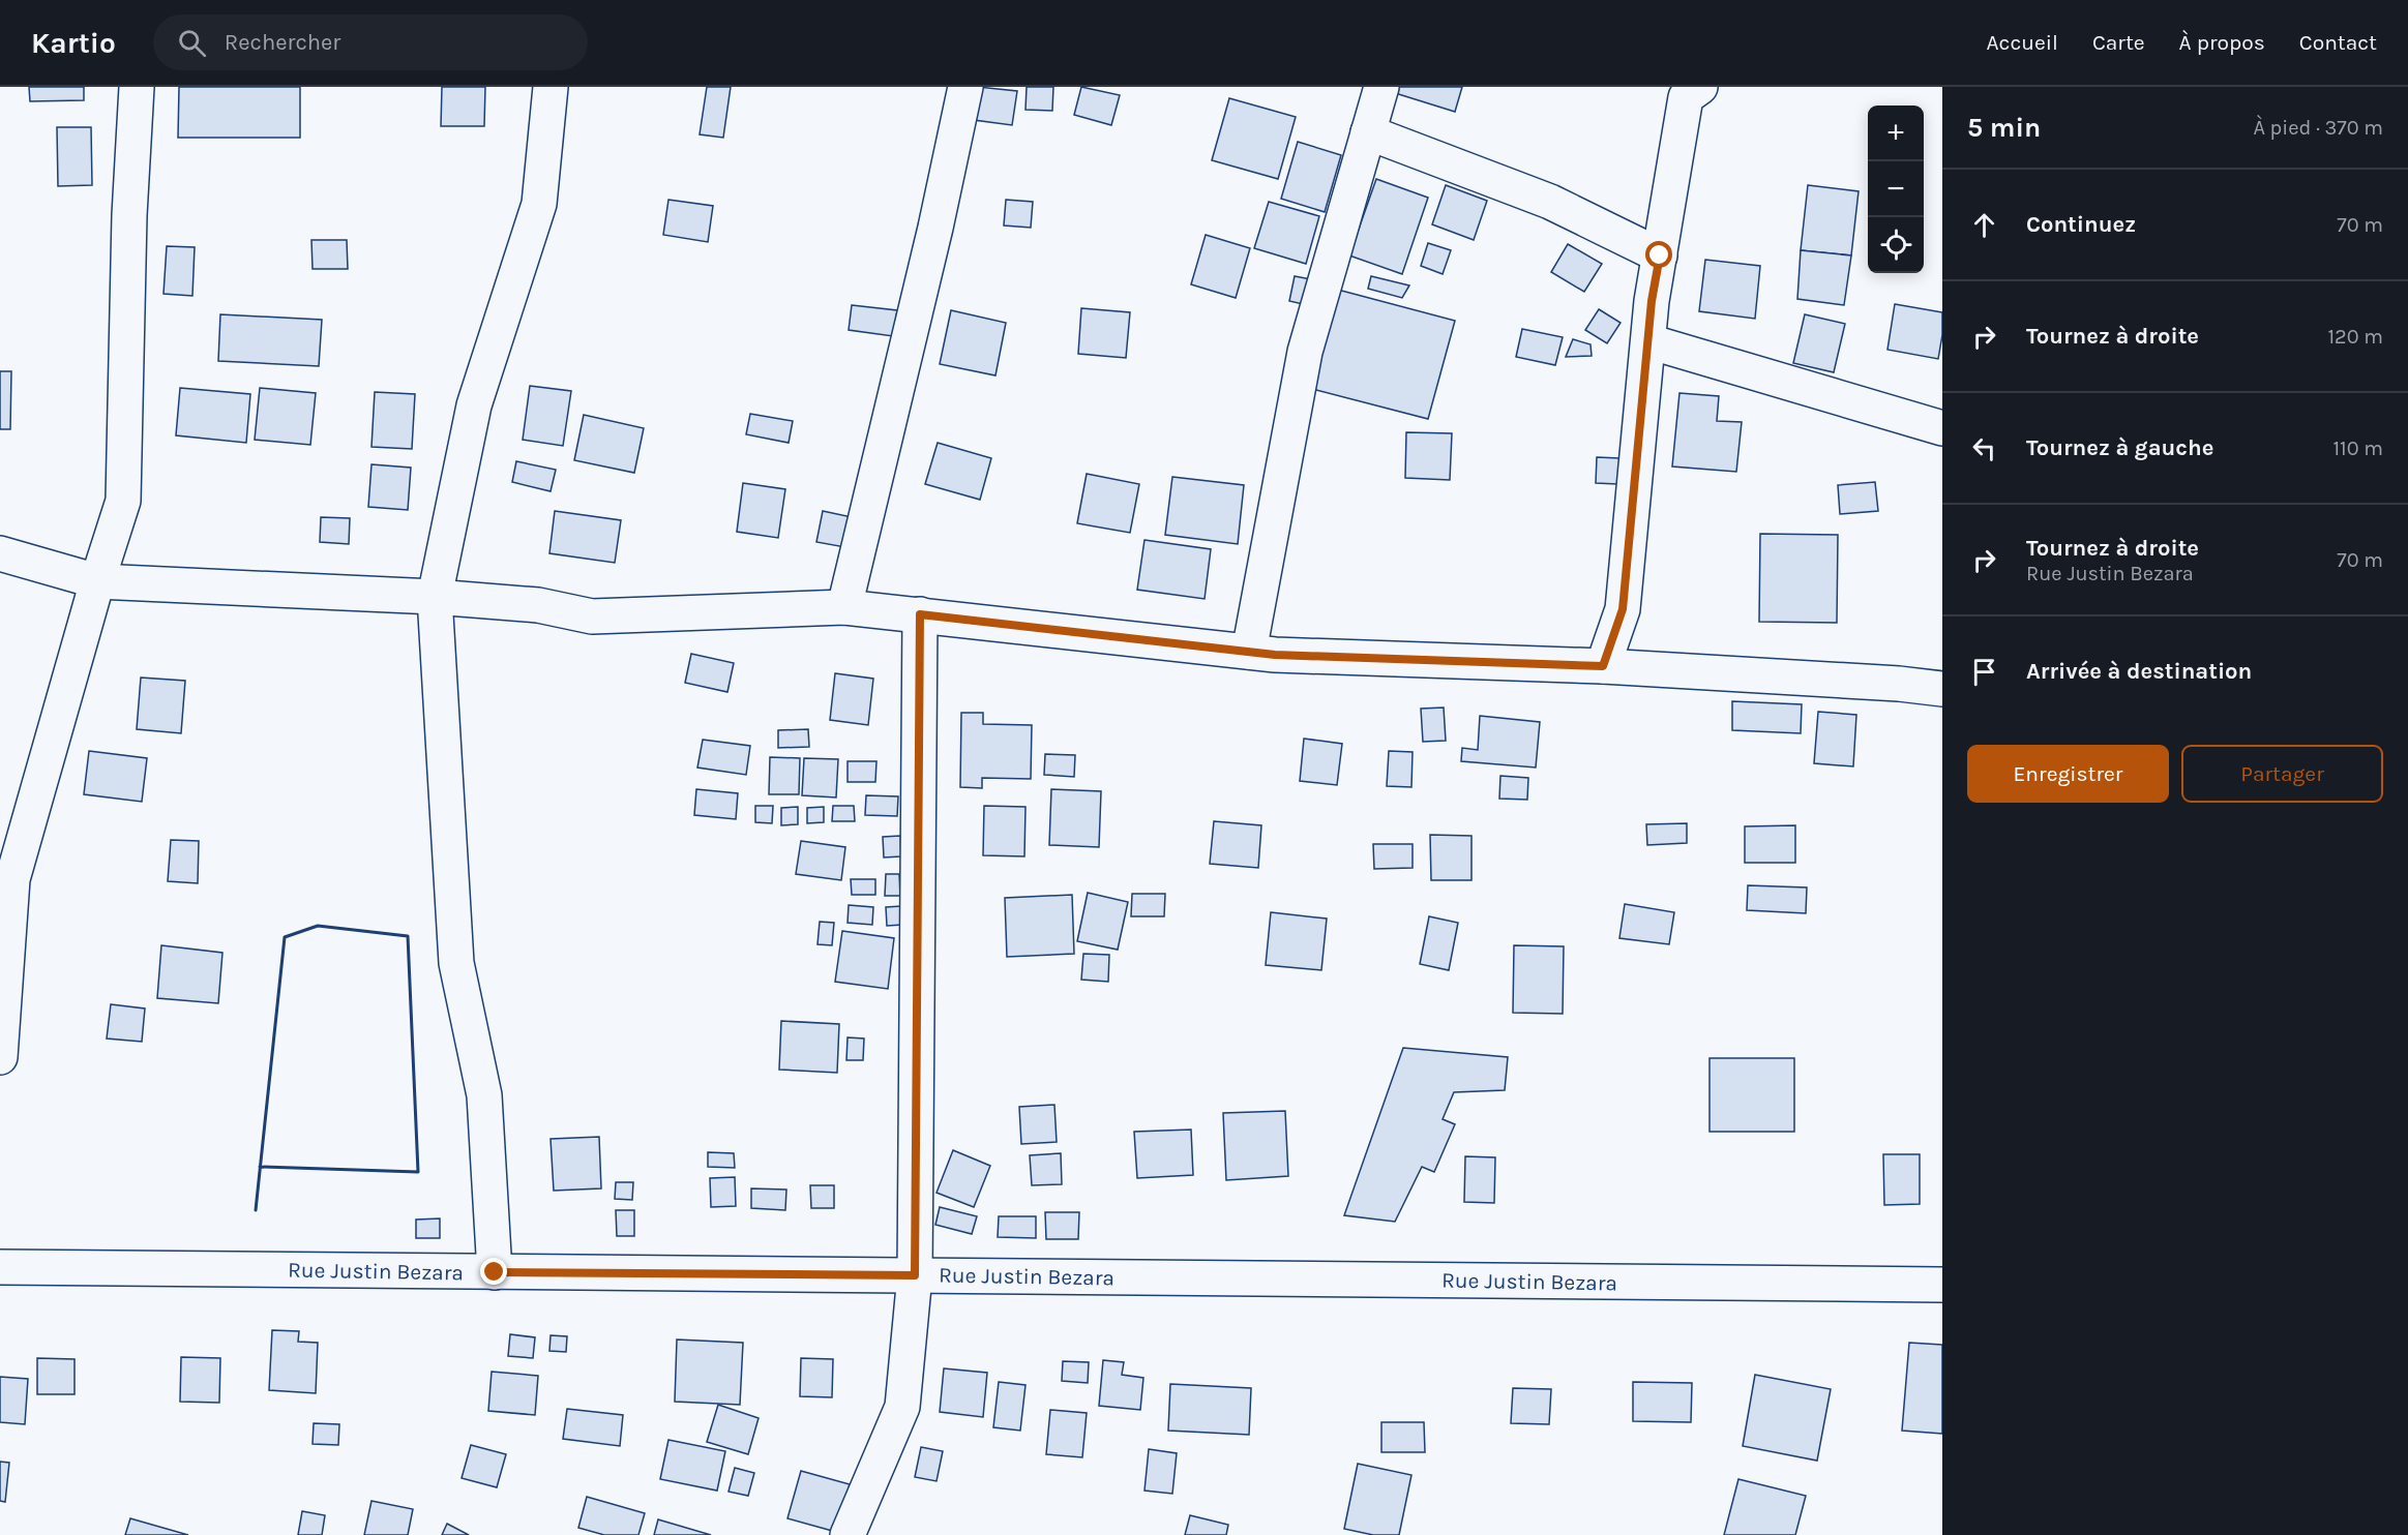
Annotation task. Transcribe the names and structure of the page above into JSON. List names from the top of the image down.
{
  "streets": {
    "street": ["Rue Justin Bezara"]
  },
  "page": {
    "header": "Kartio",
    "search": "Rechercher",
    "nav": [
      "Accueil",
      "Carte",
      "À propos",
      "Contact"
    ],
    "heading": ["5 min", "À pied · 370 m"],
    "map_buttons": ["+", "−"],
    "list": [
      ["Continuez", "70 m"],
      ["Tournez à droite", "120 m"],
      ["Tournez à gauche", "110 m"],
      ["Tournez à droite", "Rue Justin Bezara", "70 m"],
      "Arrivée à destination"
    ],
    "buttons": ["Enregistrer", "Partager"]
  }
}
